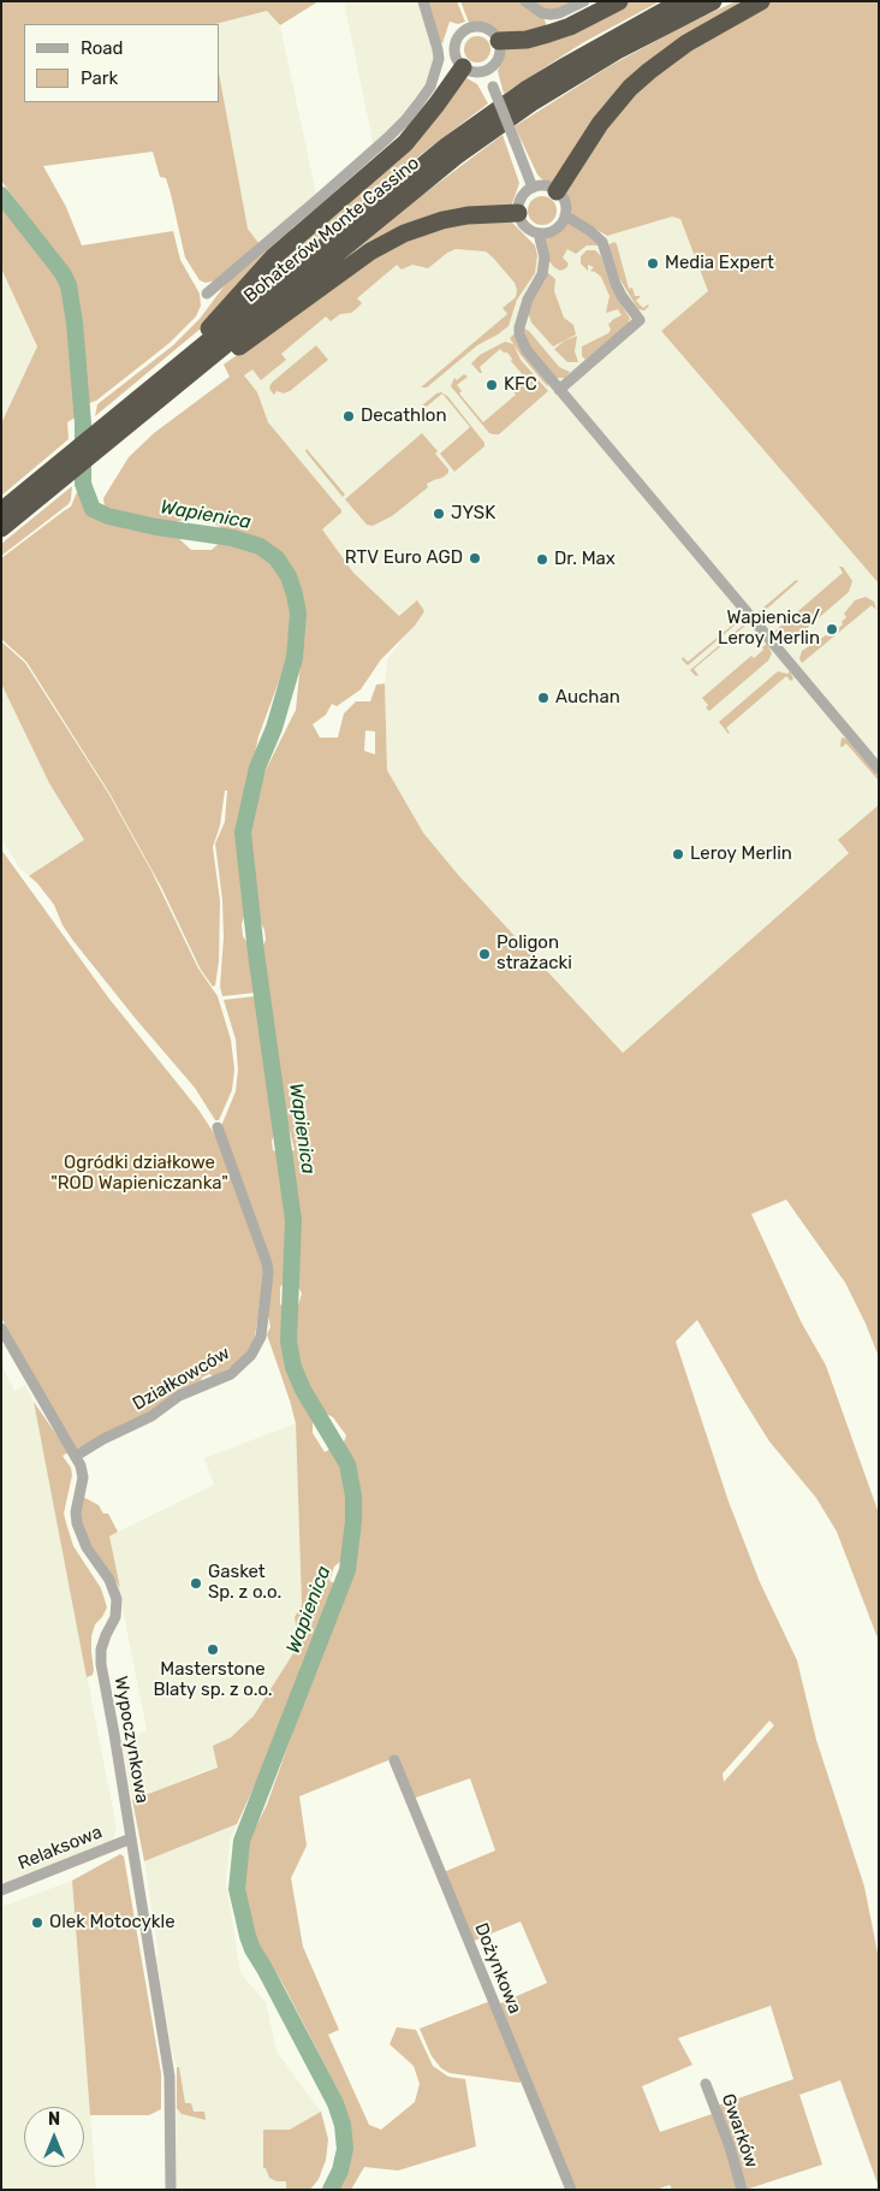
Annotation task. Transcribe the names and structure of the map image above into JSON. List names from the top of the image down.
{
  "streets": {
    "highway": ["Bohaterów Monte Cassino"],
    "street": [
      "Działkowców",
      "Wypoczynkowa",
      "Relaksowa",
      "Dożynkowa",
      "Gwarków"
    ]
  },
  "crossings": [
    ["Działkowców", "Wypoczynkowa"],
    ["Wypoczynkowa", "Relaksowa"]
  ],
  "water": ["Wapienica"],
  "parks": ["Ogródki działkowe \"ROD Wapieniczanka\""],
  "places": [
    "Media Expert",
    "KFC",
    "Decathlon",
    "JYSK",
    "RTV Euro AGD",
    "Dr. Max",
    "Wapienica/ Leroy Merlin",
    "Auchan",
    "Leroy Merlin",
    "Poligon strażacki",
    "Gasket Sp. z o.o.",
    "Masterstone Blaty sp. z o.o.",
    "Olek Motocykle"
  ],
  "legend": ["Road", "Park"],
  "north": "top"
}
